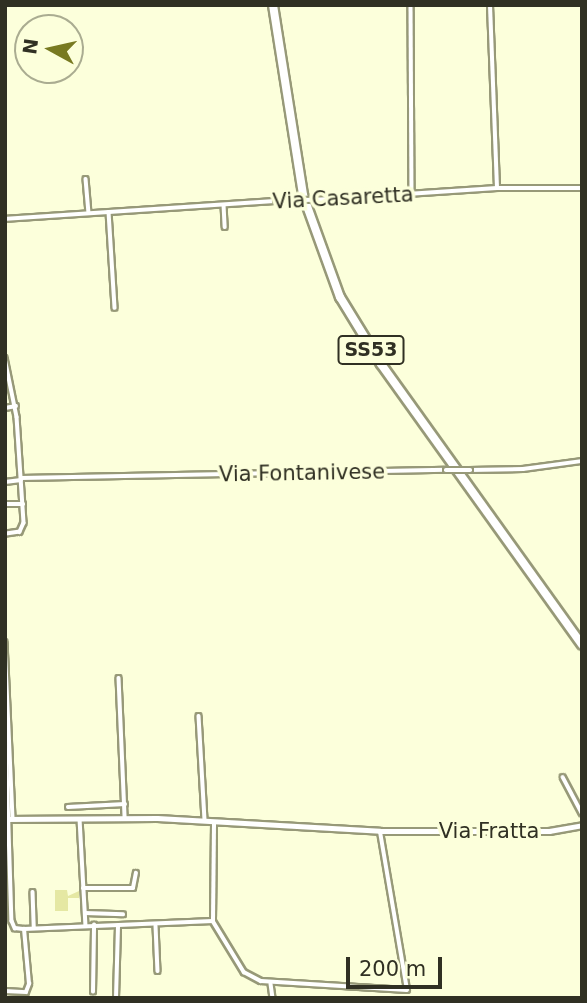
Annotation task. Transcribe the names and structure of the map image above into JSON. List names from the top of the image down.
{
  "streets": {
    "highway": ["SS53"],
    "main road": ["Via Fratta"],
    "street": ["Via Casaretta", "Via Fontanivese"]
  },
  "scale_bar": "200 m",
  "north": "left"
}
